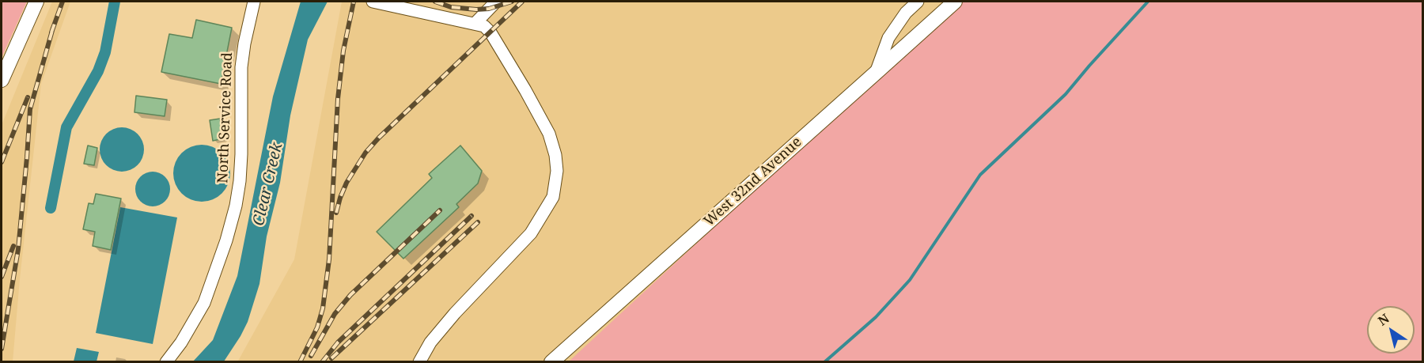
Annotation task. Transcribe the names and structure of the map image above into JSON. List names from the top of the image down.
{
  "streets": {
    "street": ["North Service Road", "West 32nd Avenue"]
  },
  "water": ["Clear Creek"],
  "north": "top left"
}
